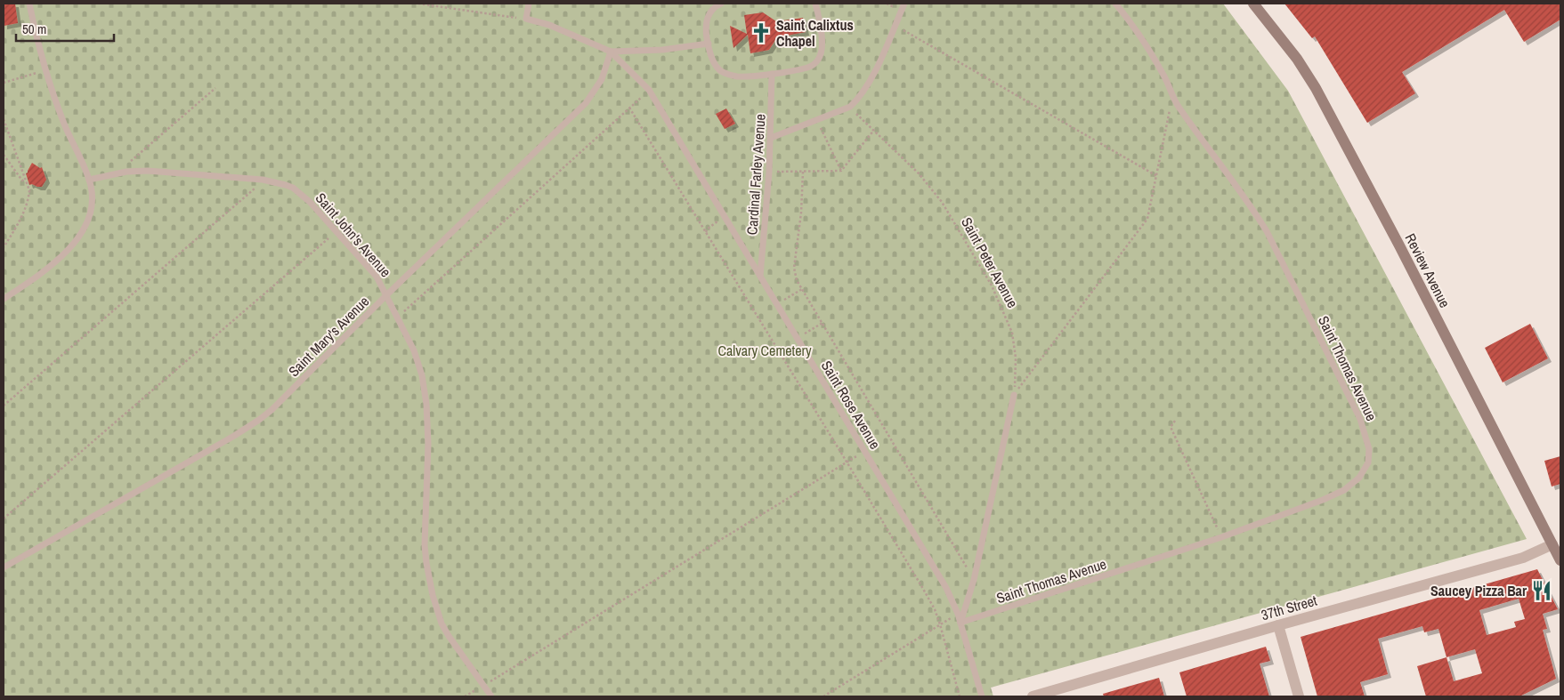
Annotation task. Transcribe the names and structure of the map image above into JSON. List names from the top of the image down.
{
  "streets": {
    "main road": ["Review Avenue"],
    "street": ["37th Street"],
    "lane": [
      "Cardinal Farley Avenue",
      "Saint John's Avenue",
      "Saint Mary's Avenue",
      "Saint Thomas Avenue",
      "Saint Rose Avenue"
    ],
    "path": ["Saint Peter Avenue"]
  },
  "crossings": [
    ["Cardinal Farley Avenue", "Saint Rose Avenue"],
    ["Saint John's Avenue", "Saint Mary's Avenue"],
    ["Review Avenue", "37th Street"],
    ["Saint Mary's Avenue", "Saint Rose Avenue"],
    ["Saint Thomas Avenue", "Saint Rose Avenue"]
  ],
  "parks": ["Calvary Cemetery"],
  "places": {
    "church": ["Saint Calixtus Chapel"],
    "restaurant": ["Saucey Pizza Bar"]
  },
  "scale_bar": "50 m"
}
